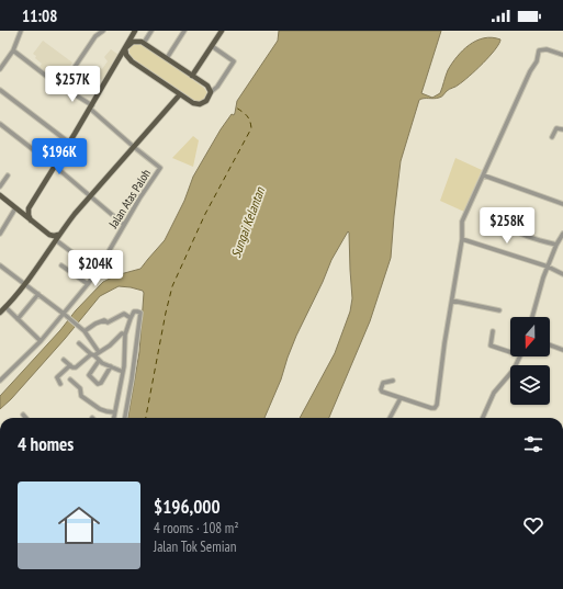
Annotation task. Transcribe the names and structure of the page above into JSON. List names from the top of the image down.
{
  "streets": {
    "street": ["Jalan Atas Paloh"]
  },
  "water": ["Sungai Kelantan"],
  "north": "bottom",
  "page": {
    "status": "11:08",
    "price": [
      "$257K",
      "$196K",
      "$258K",
      "$204K"
    ],
    "heading": "4 homes",
    "list": [
      {
        "name": "$196,000",
        "note": "4 rooms · 108 m² · Jalan Tok Semian"
      }
    ]
  }
}
